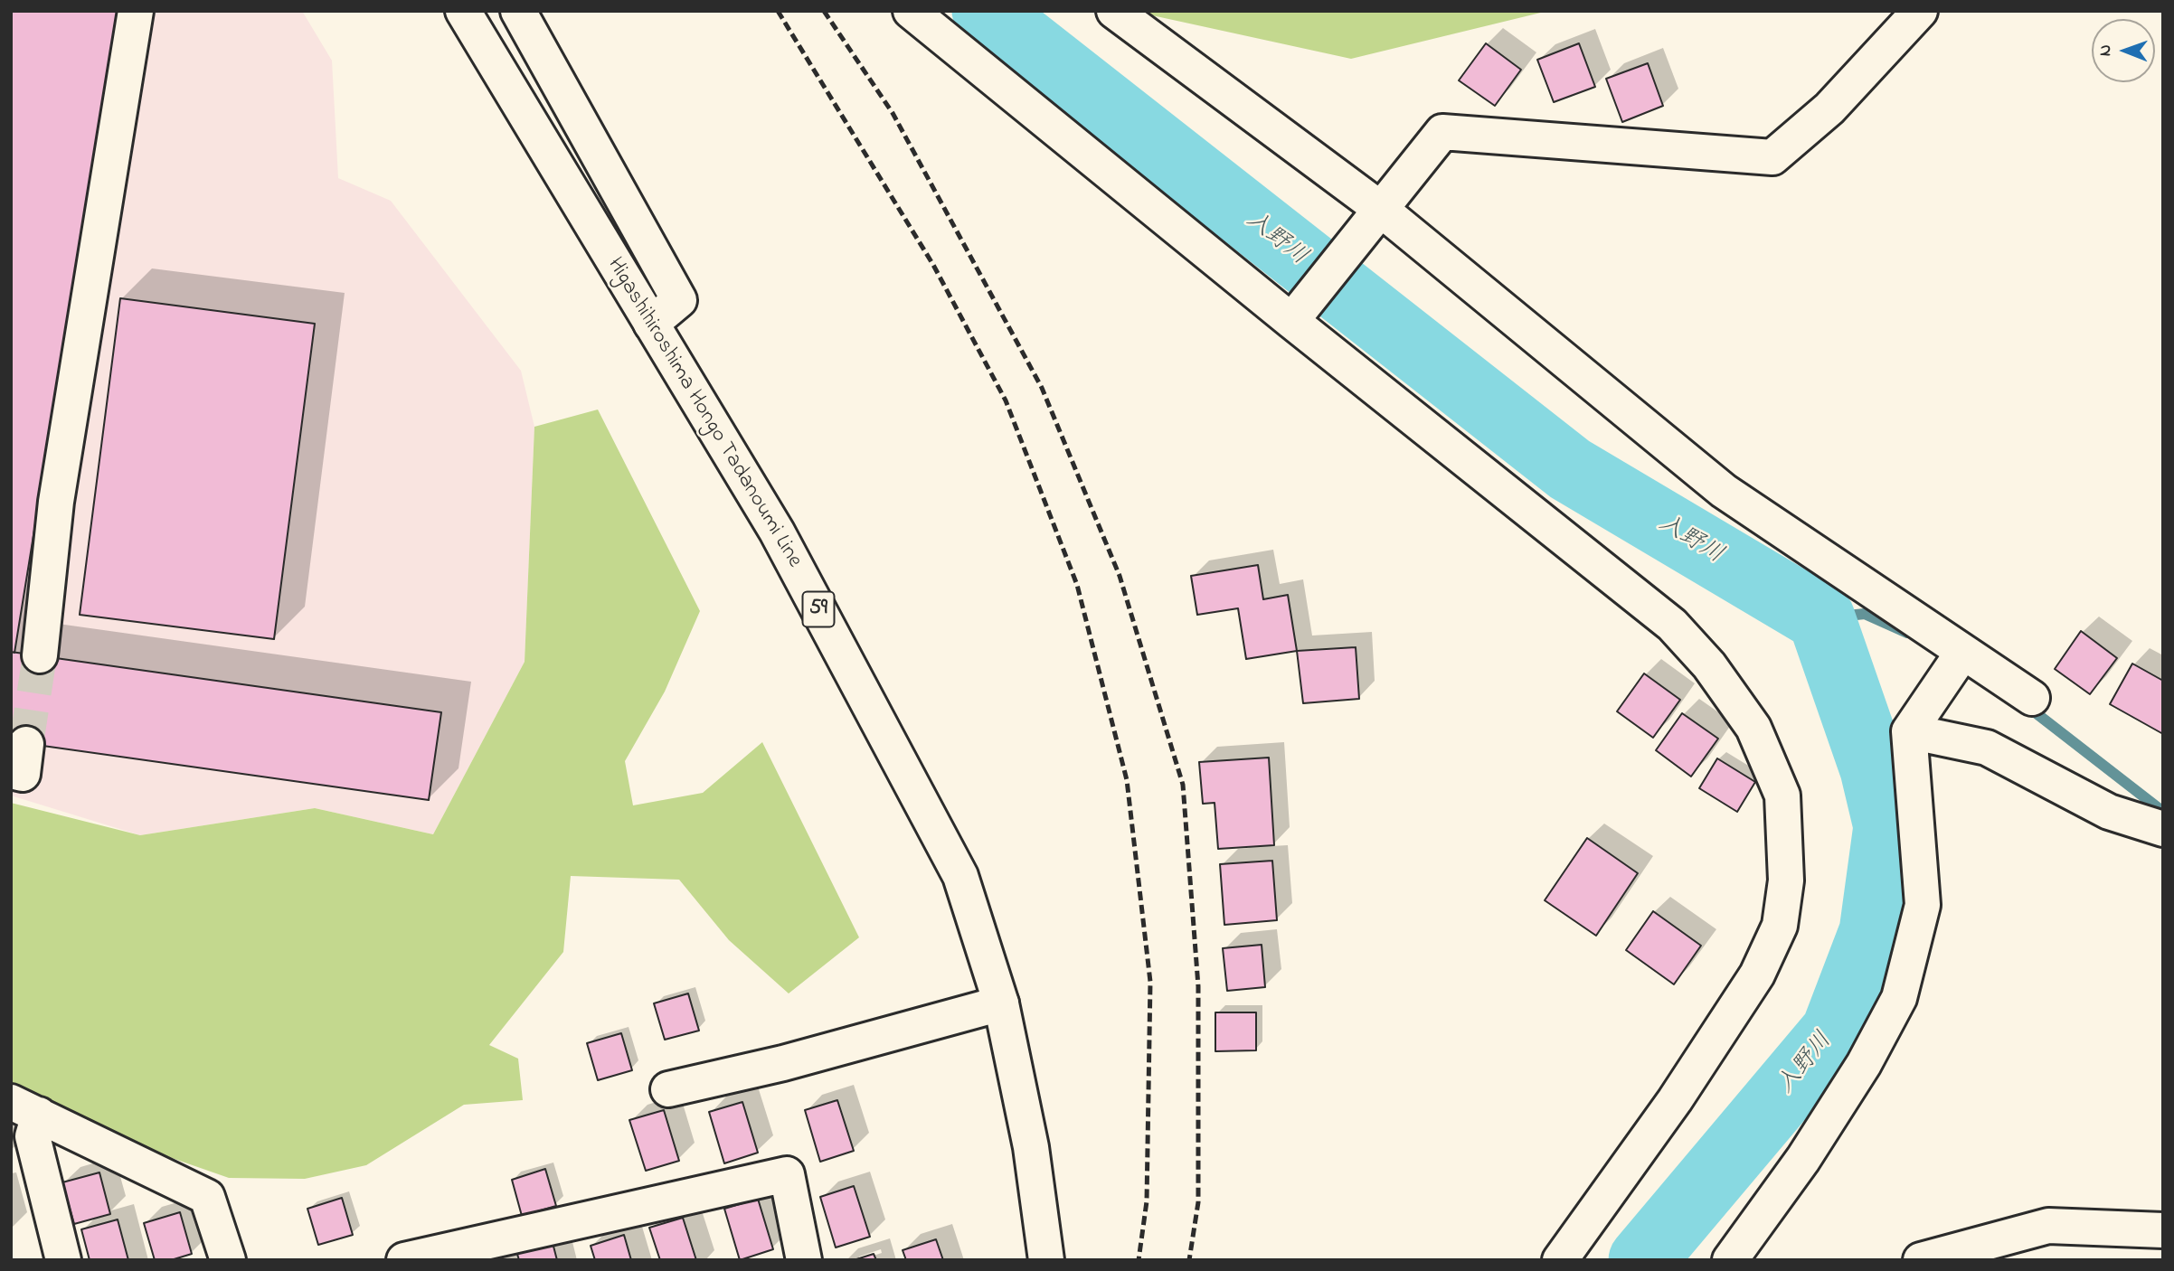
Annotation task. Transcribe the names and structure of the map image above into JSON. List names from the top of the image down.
{
  "streets": {
    "street": ["Higashihiroshima Hongo Tadanoumi Line", "59"]
  },
  "water": ["入野川"],
  "north": "left"
}
